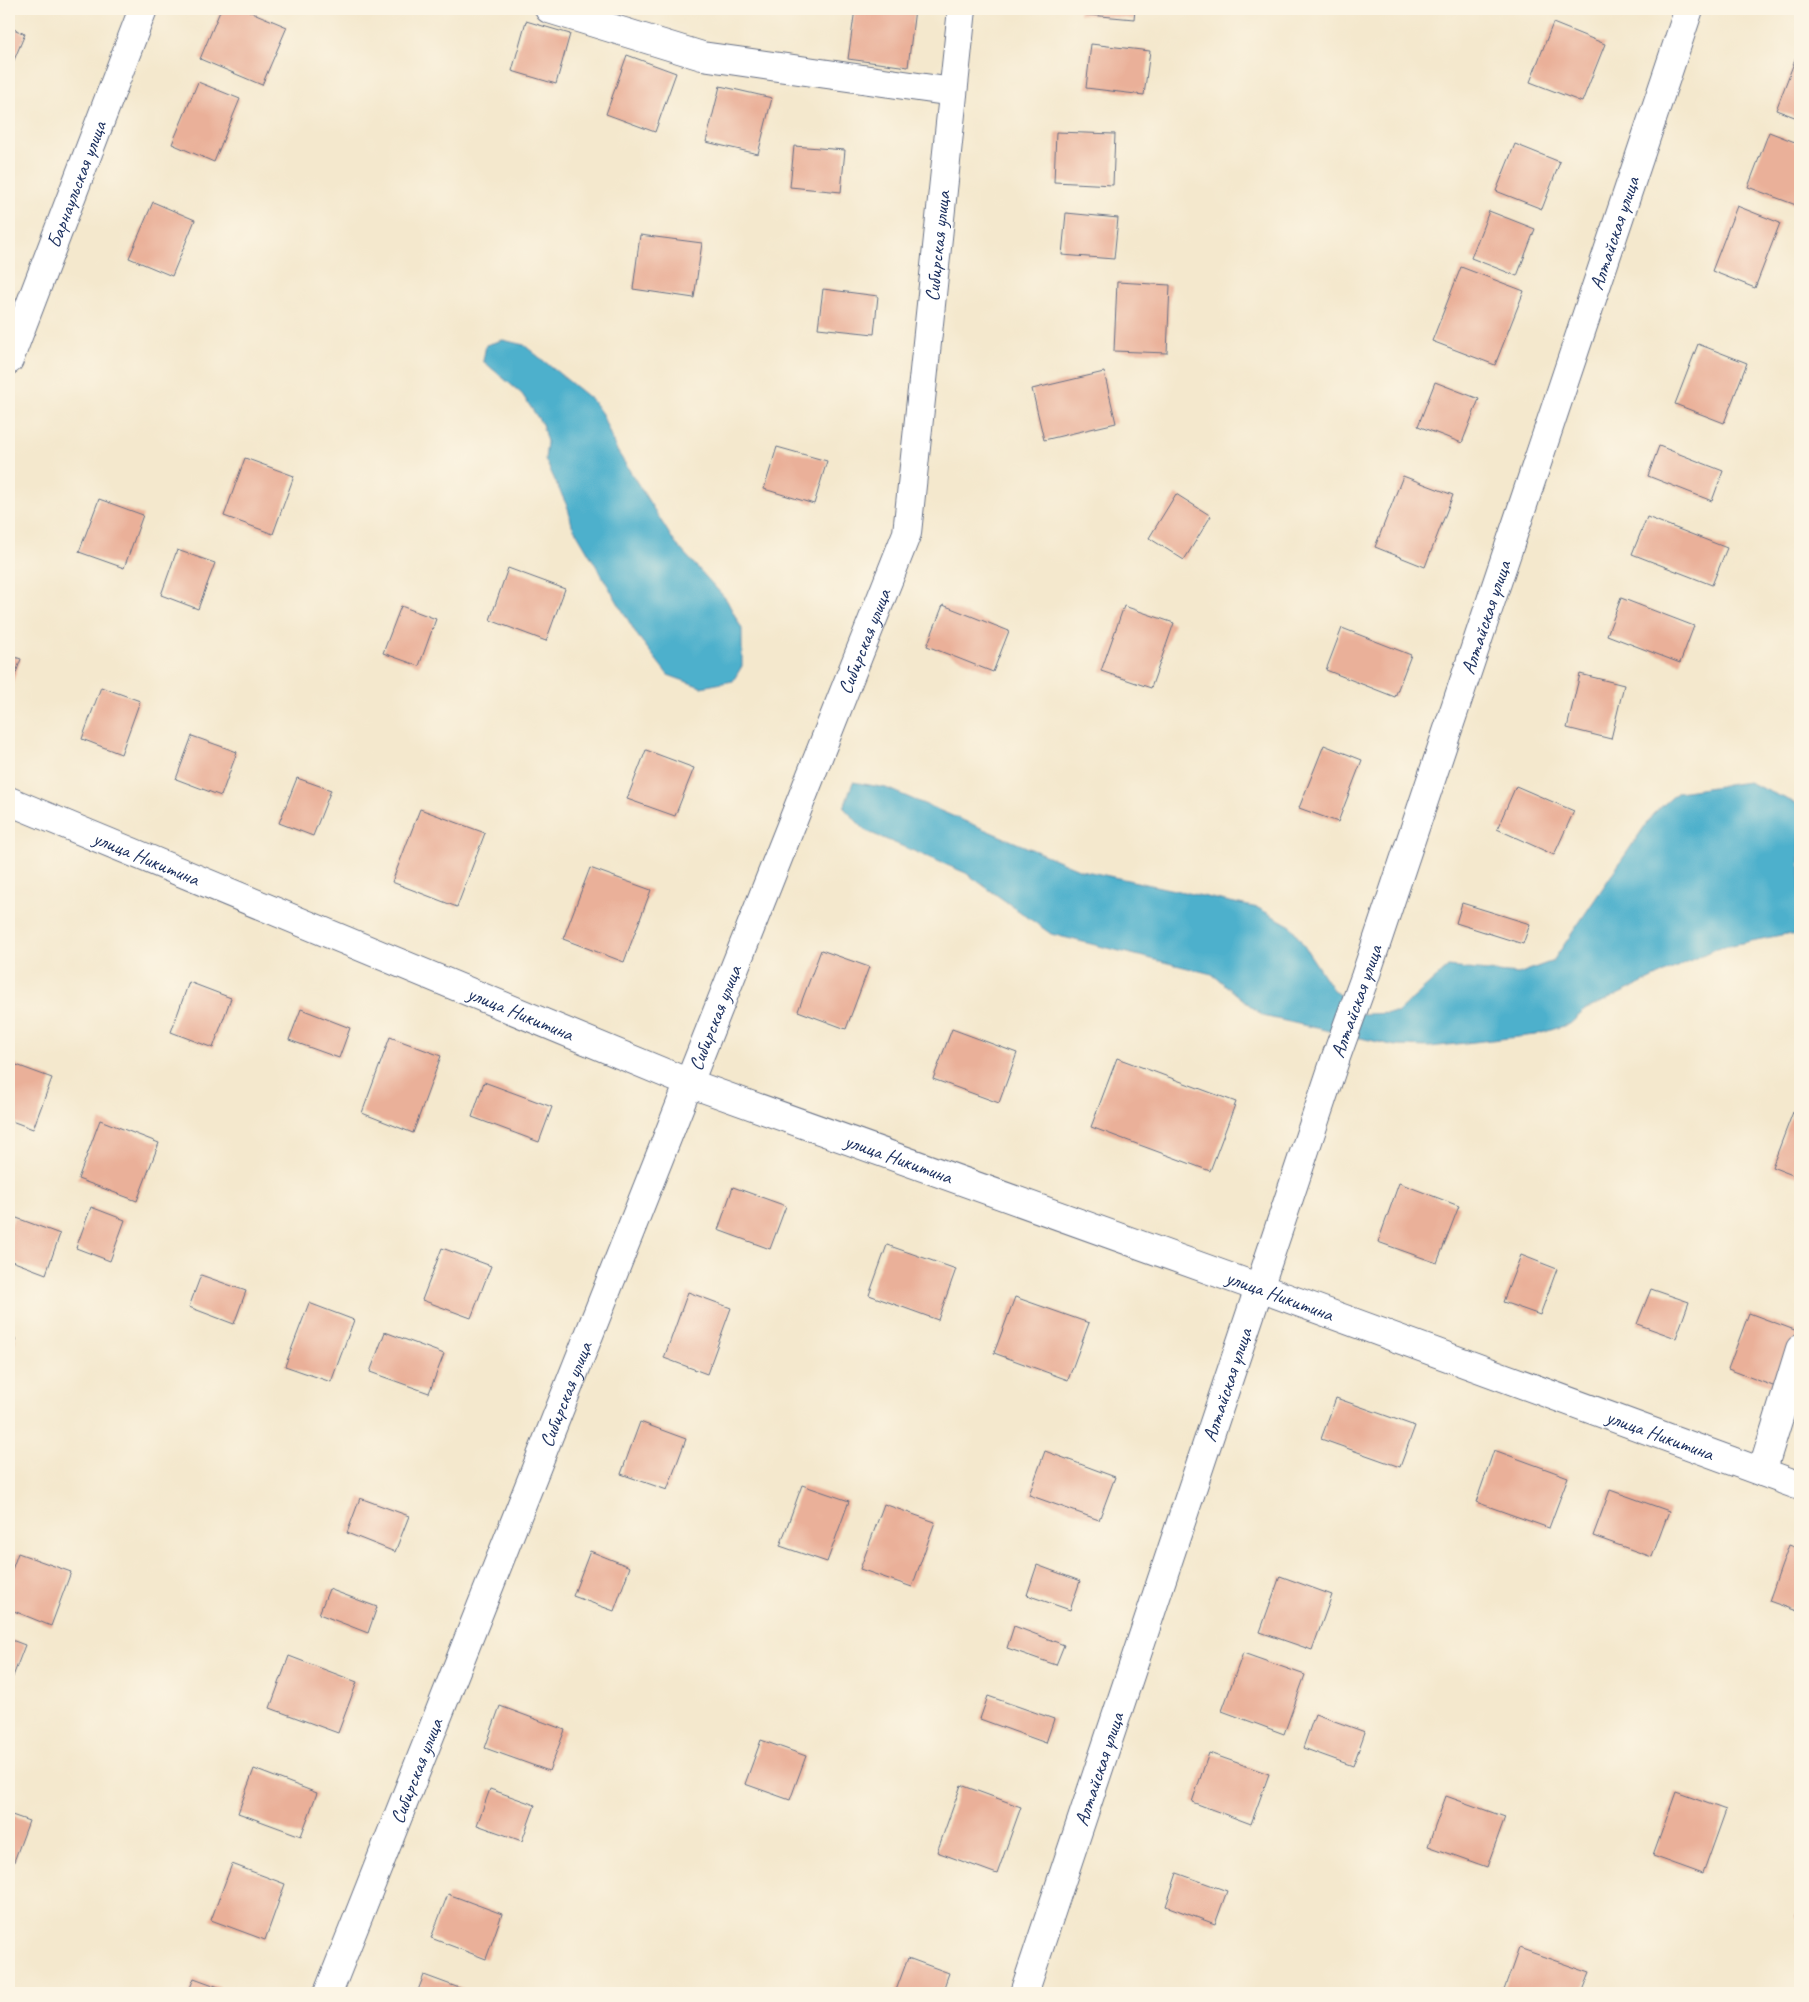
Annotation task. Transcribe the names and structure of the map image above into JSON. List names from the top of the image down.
{
  "streets": {
    "street": [
      "Барнаульская улица",
      "Алтайская улица",
      "Сибирская улица",
      "улица Никитина"
    ]
  },
  "crossings": [
    ["Алтайская улица", "улица Никитина"],
    ["Сибирская улица", "улица Никитина"]
  ]
}
